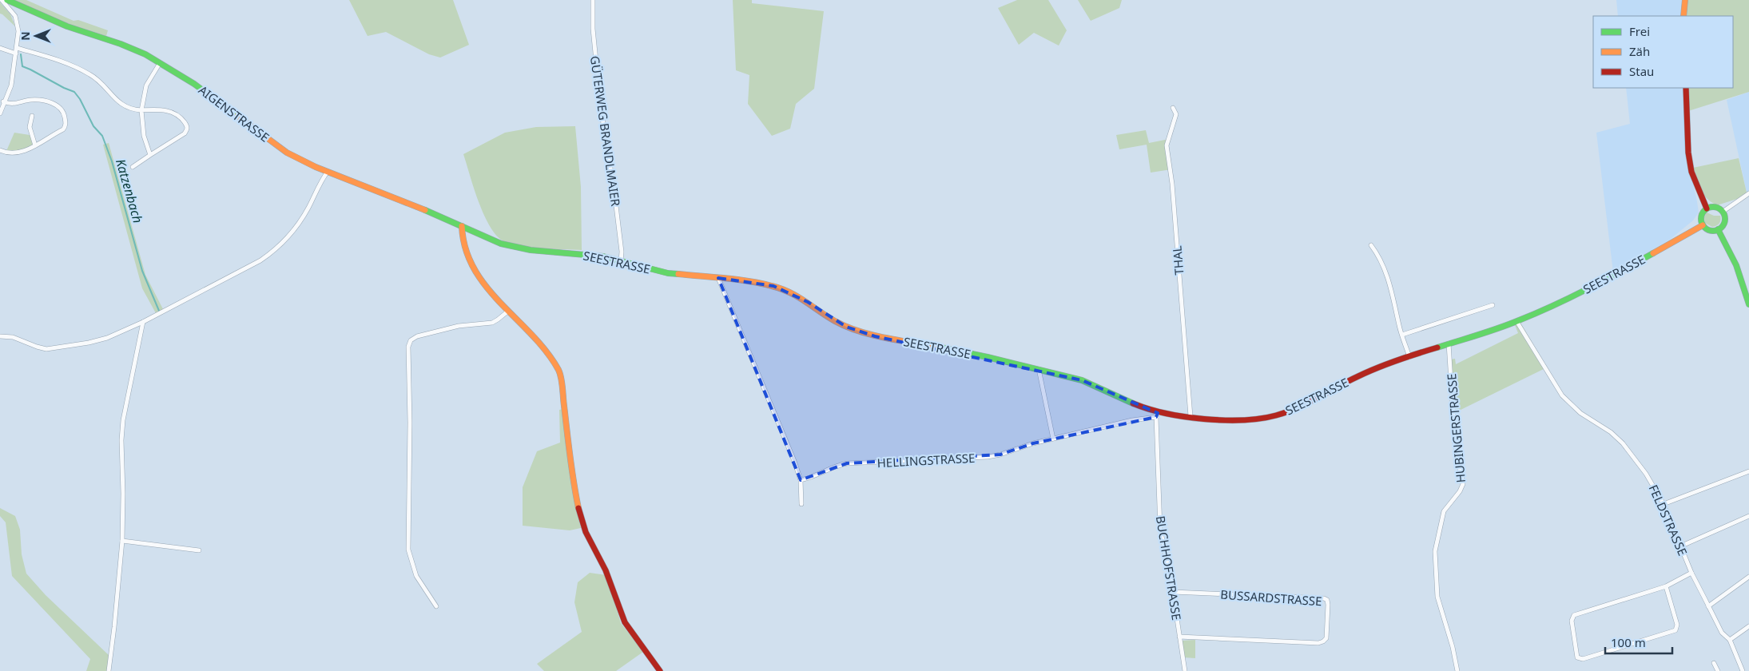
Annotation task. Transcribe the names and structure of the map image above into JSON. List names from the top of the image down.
{
  "streets": {
    "street": [
      "AIGENSTRASSE",
      "GÜTERWEG BRANDLMAIER",
      "THAL",
      "SEESTRASSE",
      "HUBINGERSTRASSE",
      "HELLINGSTRASSE",
      "FELDSTRASSE",
      "BUCHHOFSTRASSE",
      "BUSSARDSTRASSE"
    ]
  },
  "crossings": [
    ["AIGENSTRASSE", "SEESTRASSE"],
    ["GÜTERWEG BRANDLMAIER", "SEESTRASSE"],
    ["THAL", "SEESTRASSE"],
    ["SEESTRASSE", "HUBINGERSTRASSE"],
    ["SEESTRASSE", "HELLINGSTRASSE"],
    ["SEESTRASSE", "FELDSTRASSE"],
    ["SEESTRASSE", "BUCHHOFSTRASSE"],
    ["HELLINGSTRASSE", "BUCHHOFSTRASSE"],
    ["BUCHHOFSTRASSE", "BUSSARDSTRASSE"]
  ],
  "water": ["Katzenbach"],
  "legend": ["Frei", "Zäh", "Stau"],
  "scale_bar": "100 m",
  "north": "left"
}
